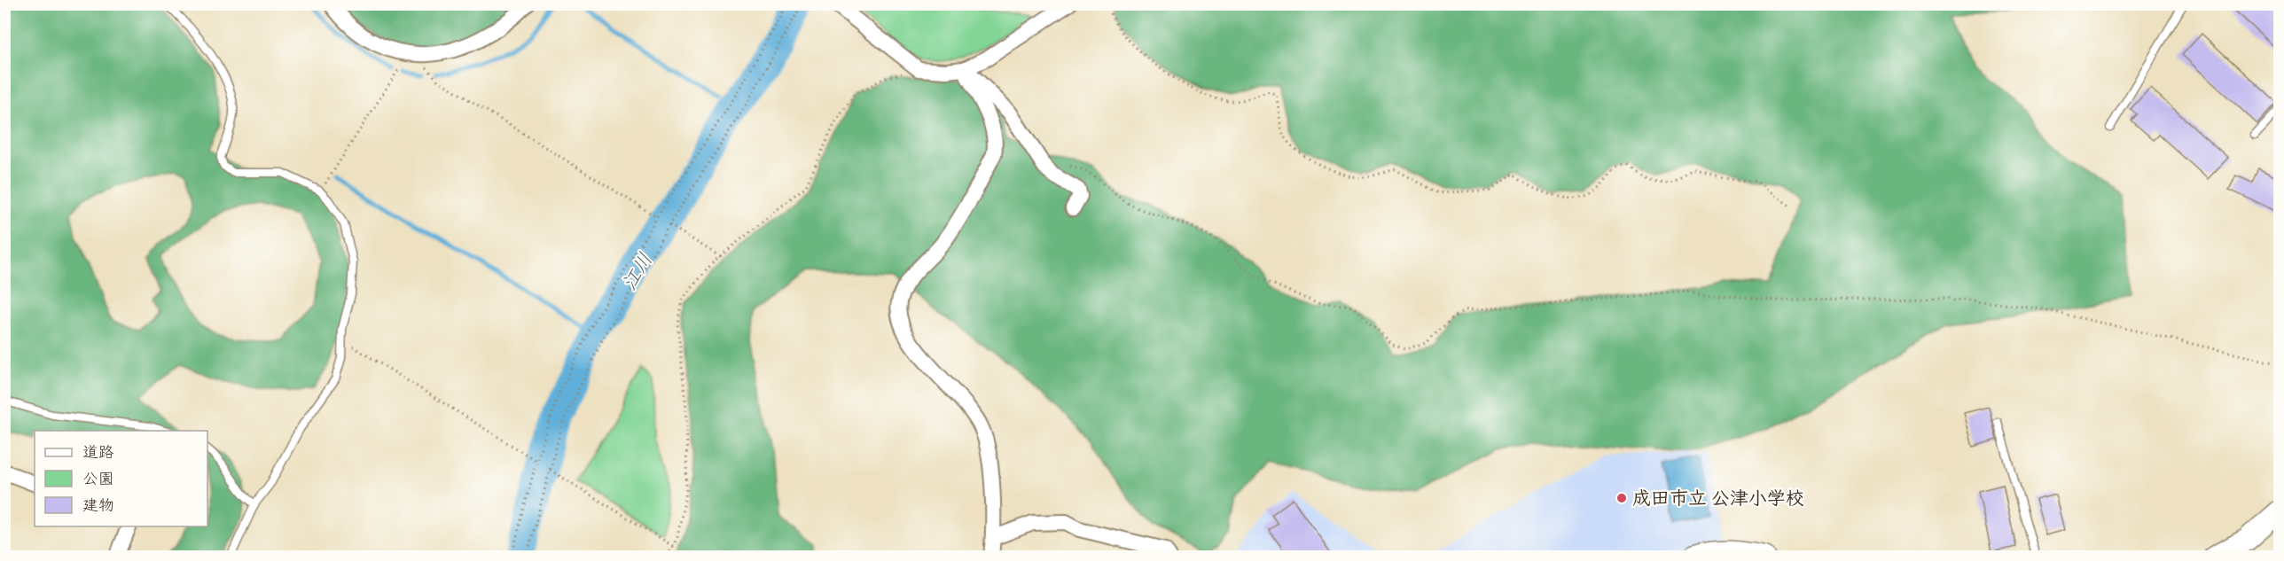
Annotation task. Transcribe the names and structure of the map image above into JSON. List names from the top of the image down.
{
  "water": ["江川"],
  "places": ["成田市立 公津小学校"],
  "legend": ["道路", "公園", "建物"]
}
